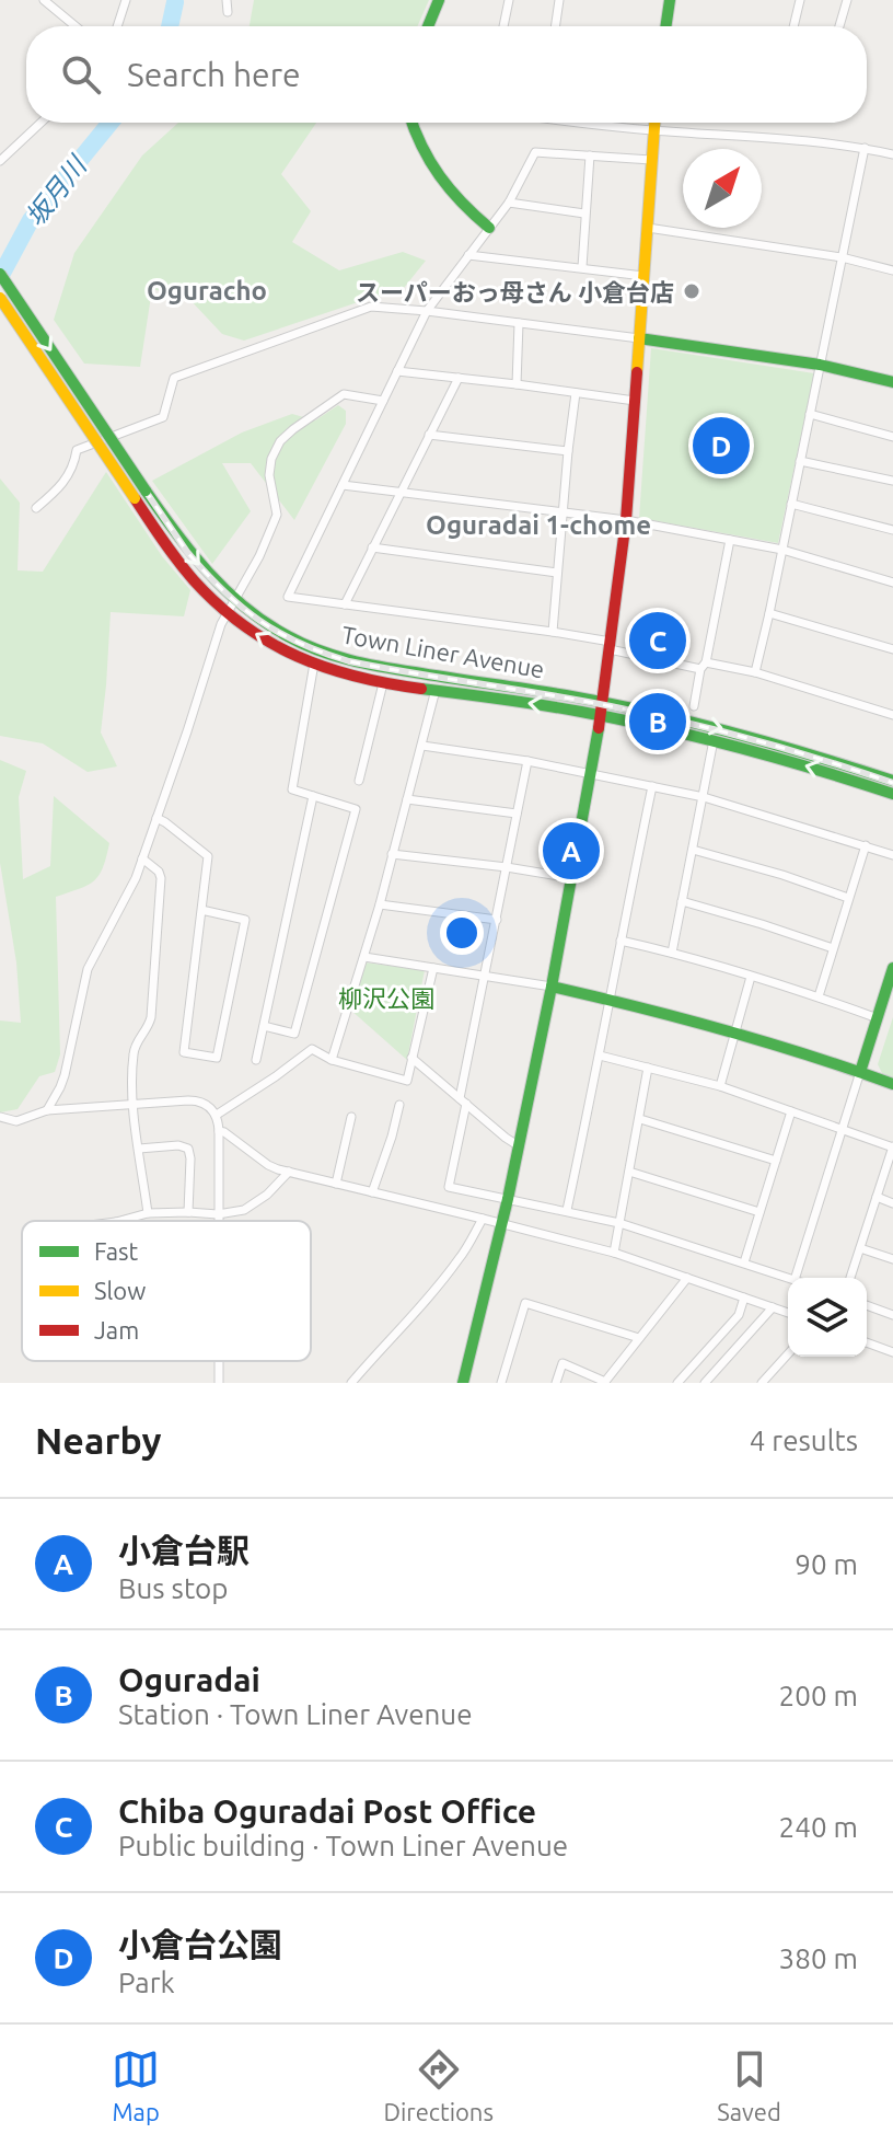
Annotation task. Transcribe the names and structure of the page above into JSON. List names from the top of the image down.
{
  "streets": {
    "street": ["Town Liner Avenue"]
  },
  "districts": ["Oguracho", "Oguradai 1-chome"],
  "water": ["坂月川"],
  "parks": ["柳沢公園"],
  "places": ["スーパーおっ母さん 小倉台店"],
  "legend": ["Fast", "Slow", "Jam"],
  "north": "top right",
  "page": {
    "search": "Search here",
    "pins": [
      "D",
      "C",
      "B",
      "A"
    ],
    "heading": ["Nearby", "4 results"],
    "list": [
      {
        "mark": "A",
        "name": "小倉台駅",
        "note": "Bus stop",
        "value": "90 m"
      },
      {
        "mark": "B",
        "name": "Oguradai",
        "note": "Station · Town Liner Avenue",
        "value": "200 m"
      },
      {
        "mark": "C",
        "name": "Chiba Oguradai Post Office",
        "note": "Public building · Town Liner Avenue",
        "value": "240 m"
      },
      {
        "mark": "D",
        "name": "小倉台公園",
        "note": "Park",
        "value": "380 m"
      }
    ],
    "nav": ["Map", "Directions", "Saved"]
  }
}
